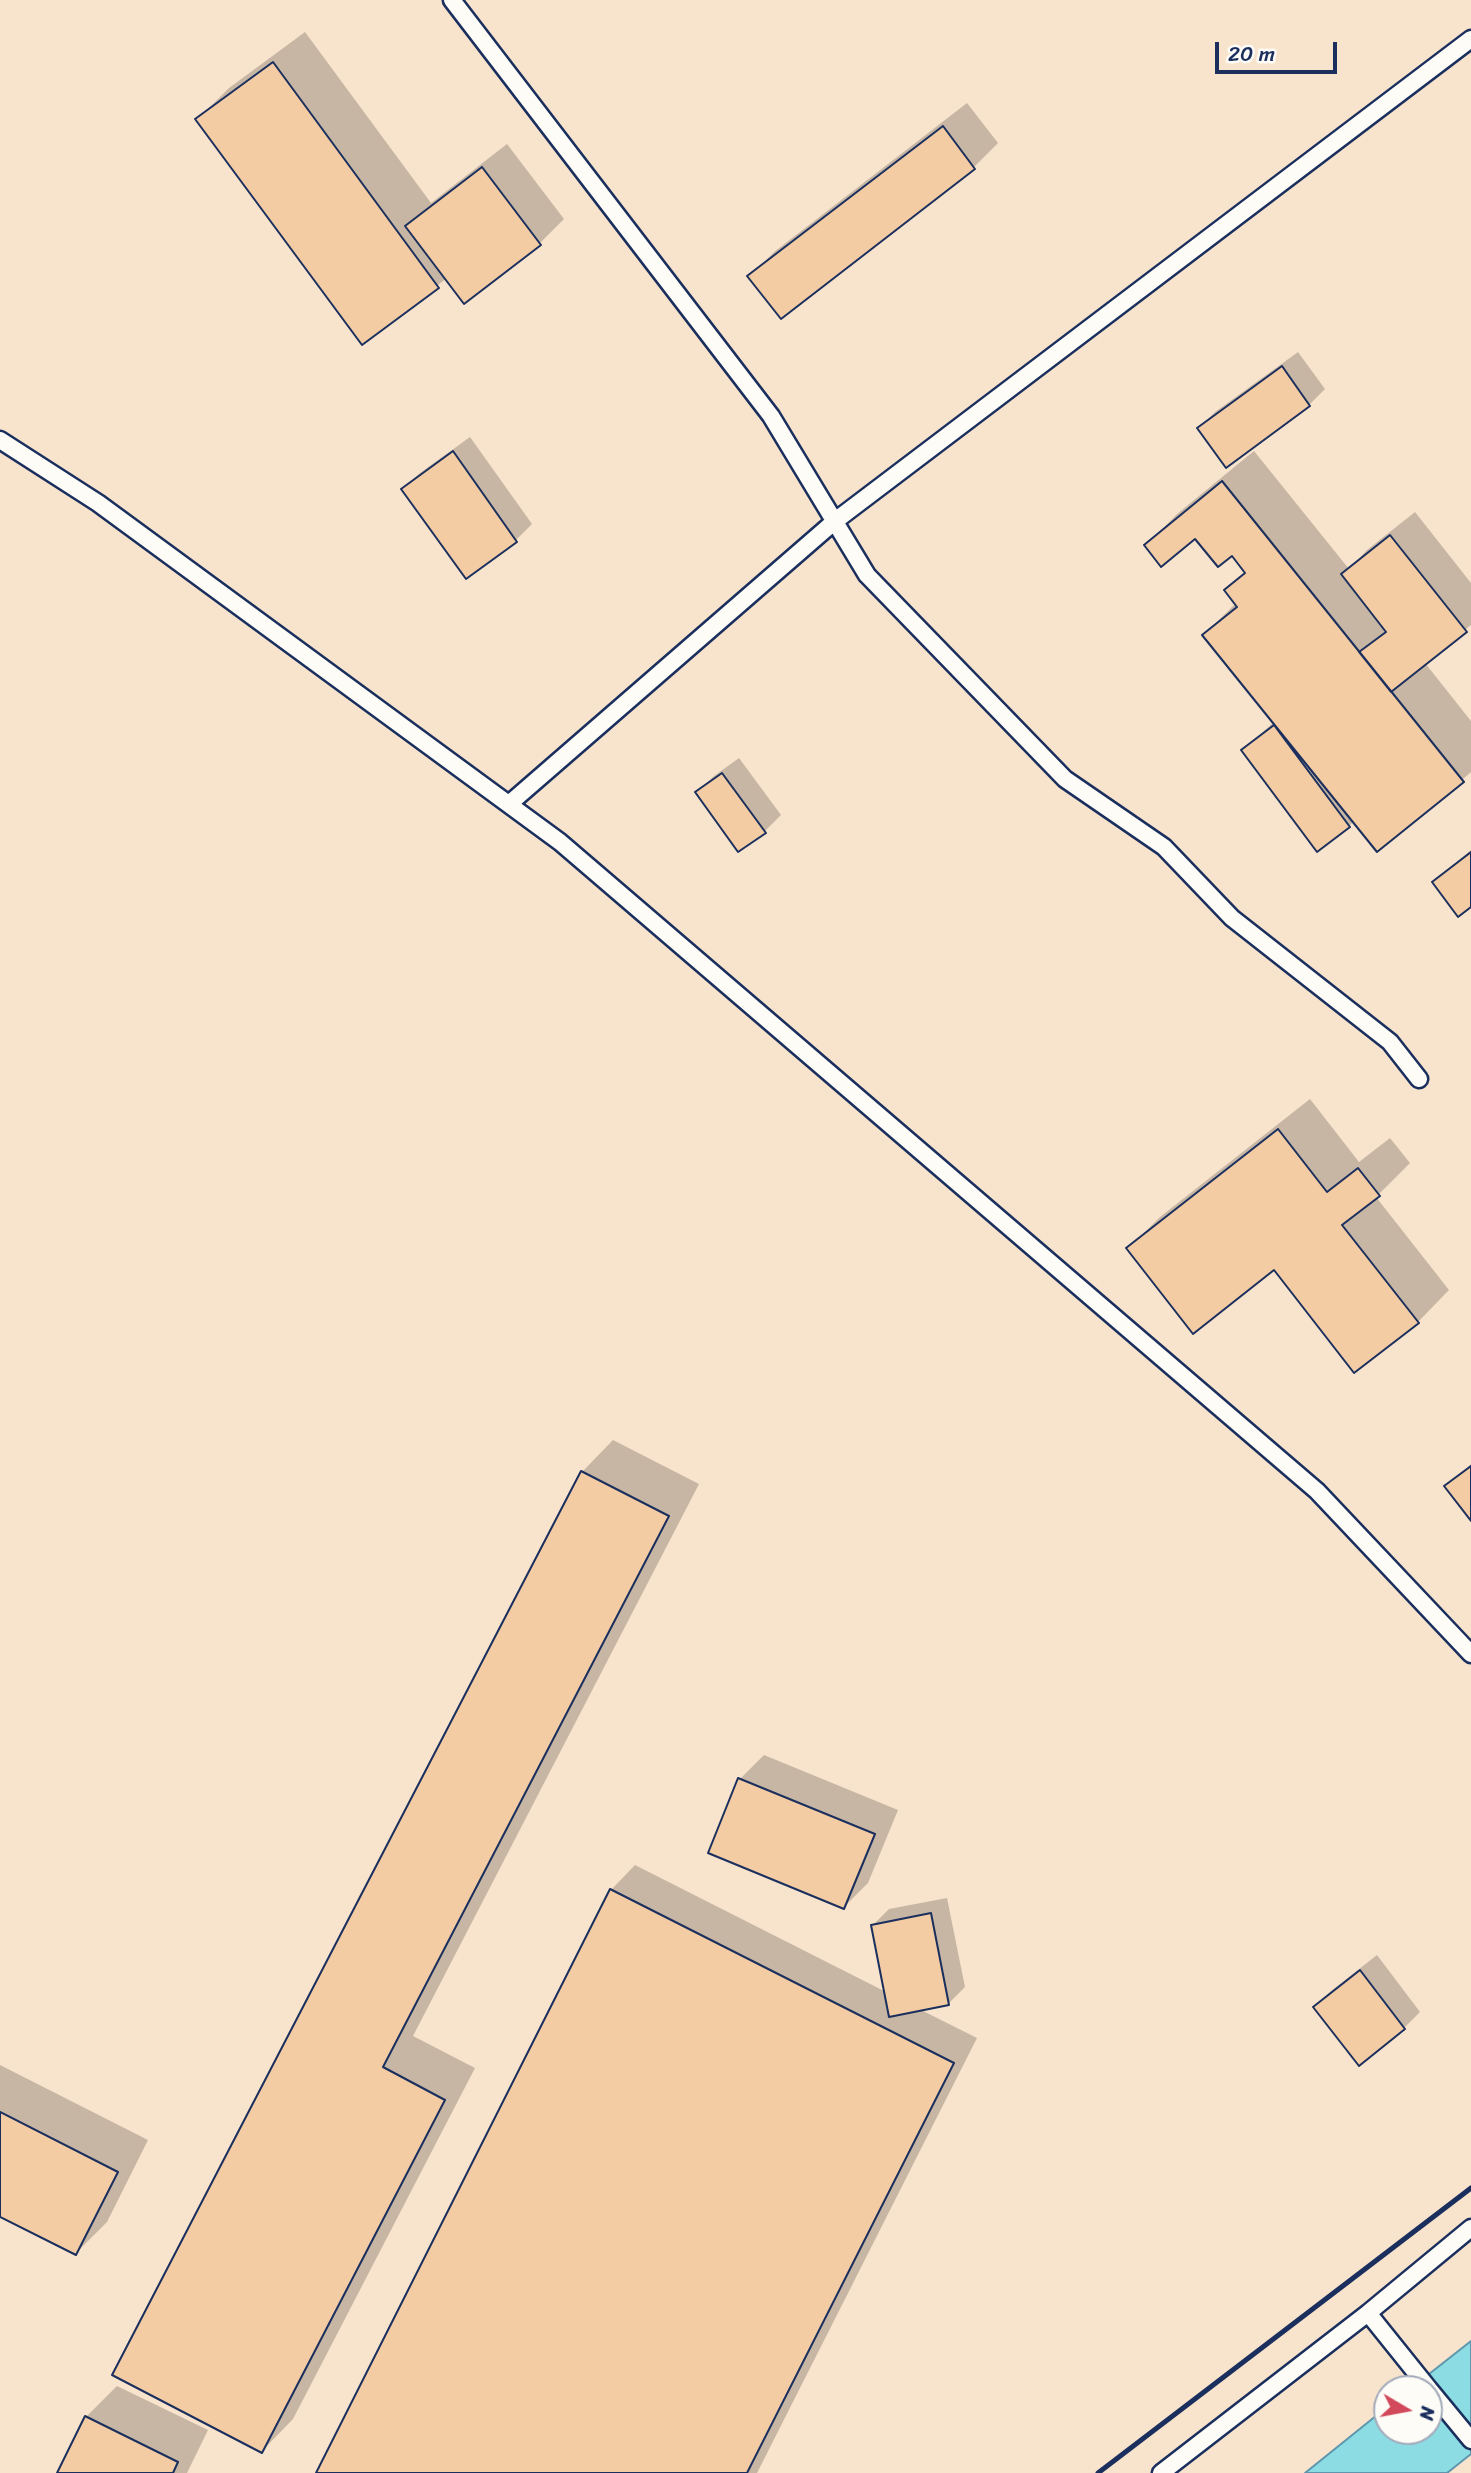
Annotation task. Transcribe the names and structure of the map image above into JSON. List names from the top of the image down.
{
  "scale_bar": "20 m",
  "north": "right"
}
